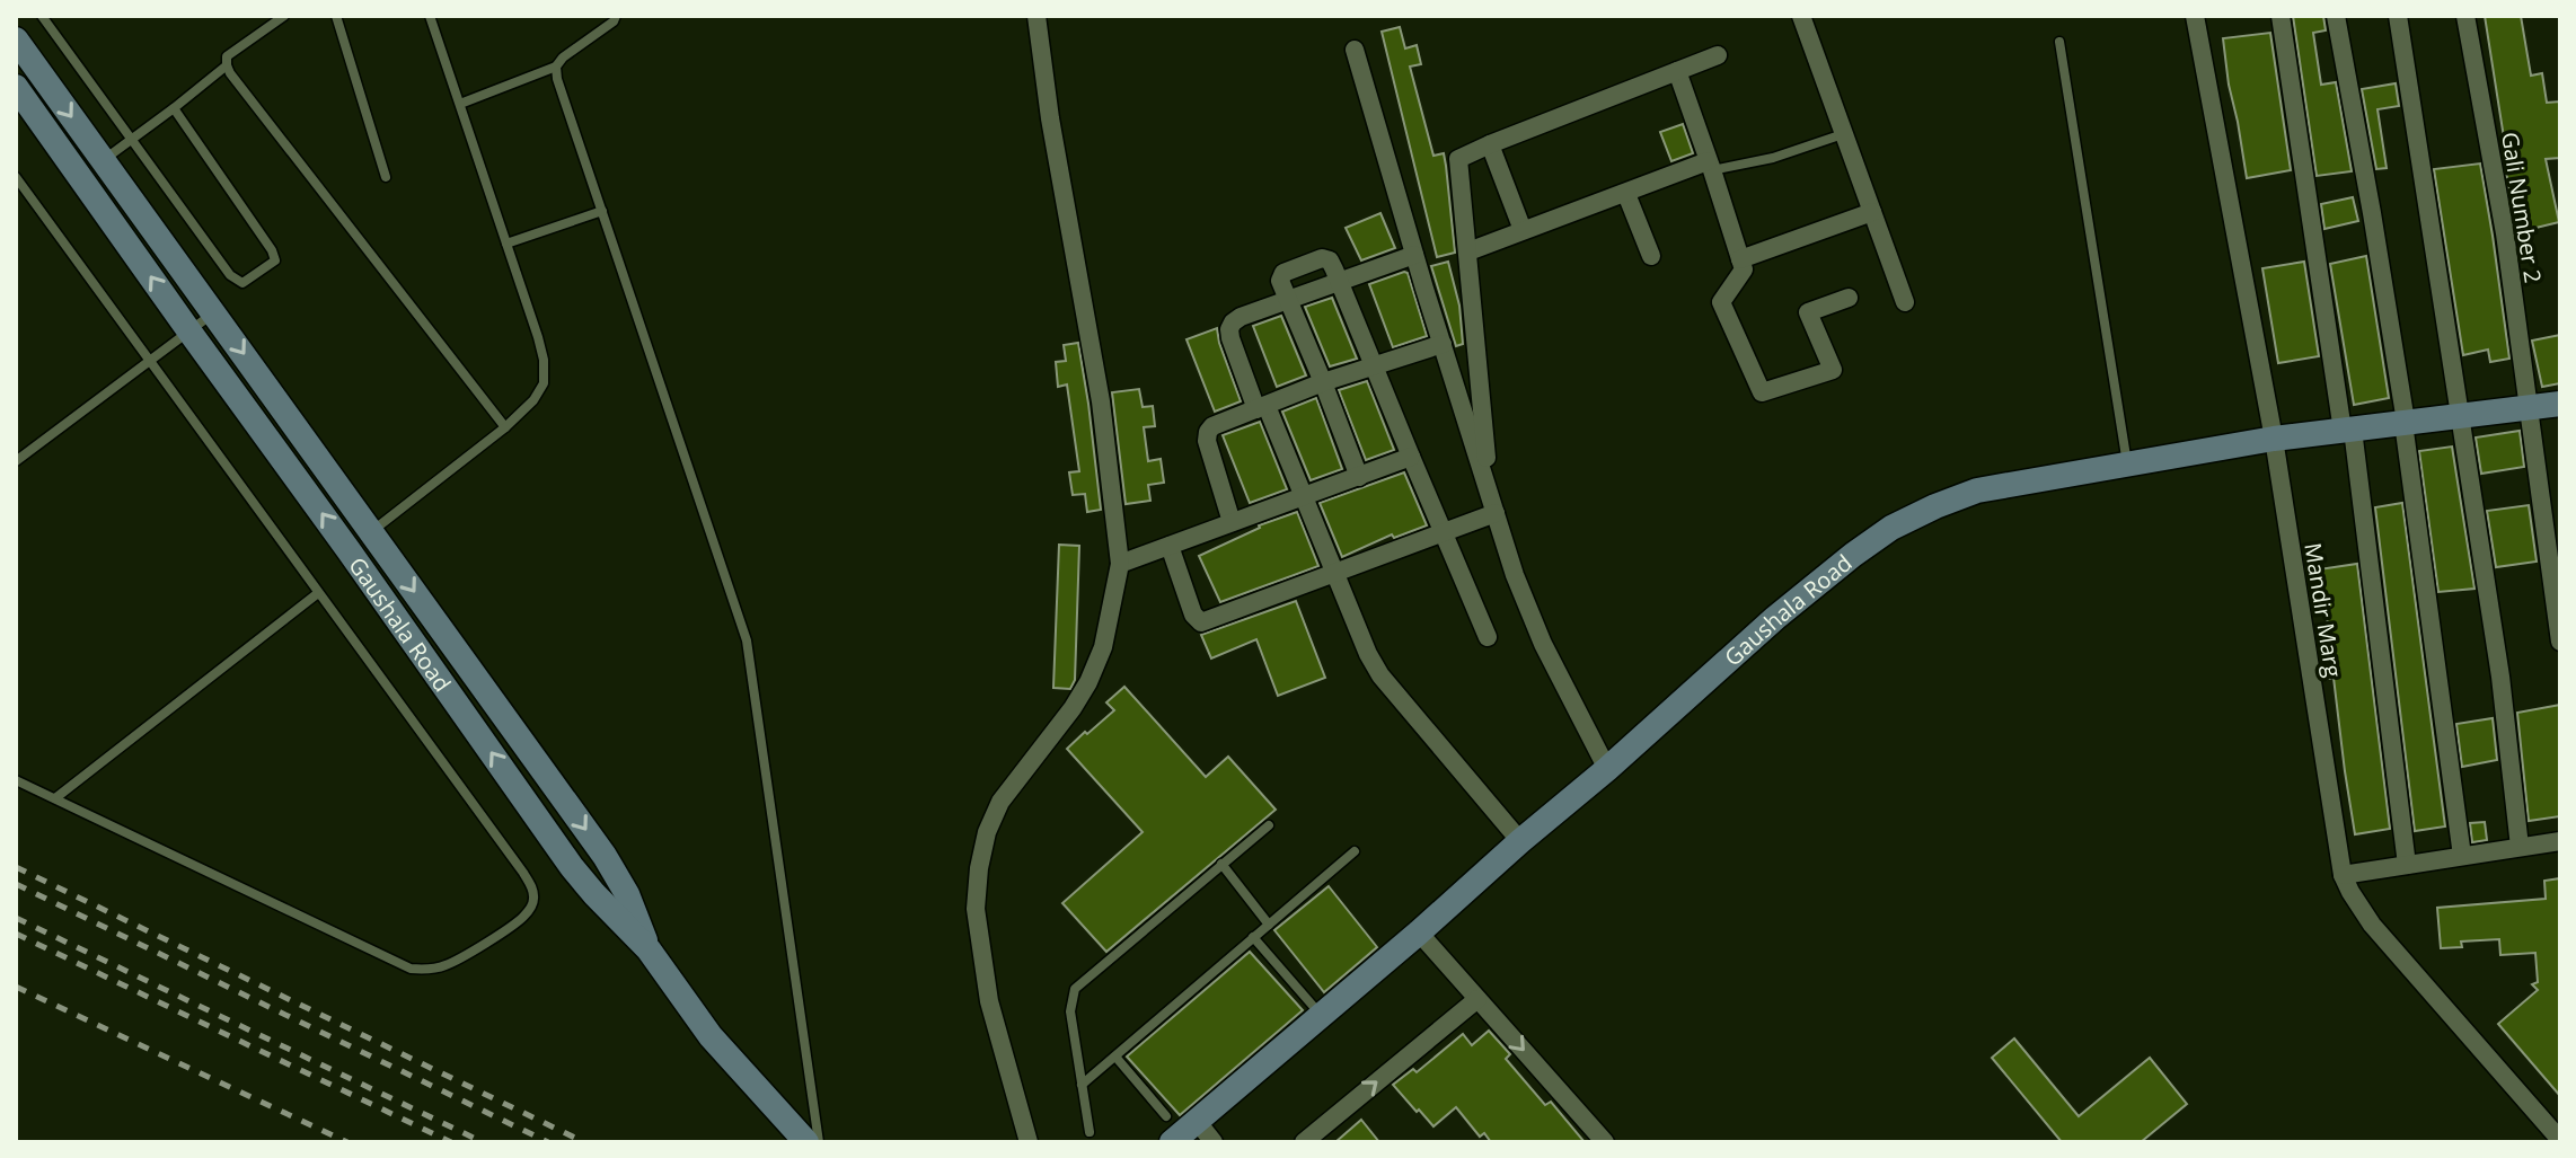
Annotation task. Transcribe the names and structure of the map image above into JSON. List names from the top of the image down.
{
  "streets": {
    "street": ["Gali Number 2", "Gaushala Road", "Mandir Marg"]
  },
  "crossings": [
    ["Gali Number 2", "Gaushala Road"],
    ["Gaushala Road", "Mandir Marg"]
  ]
}
